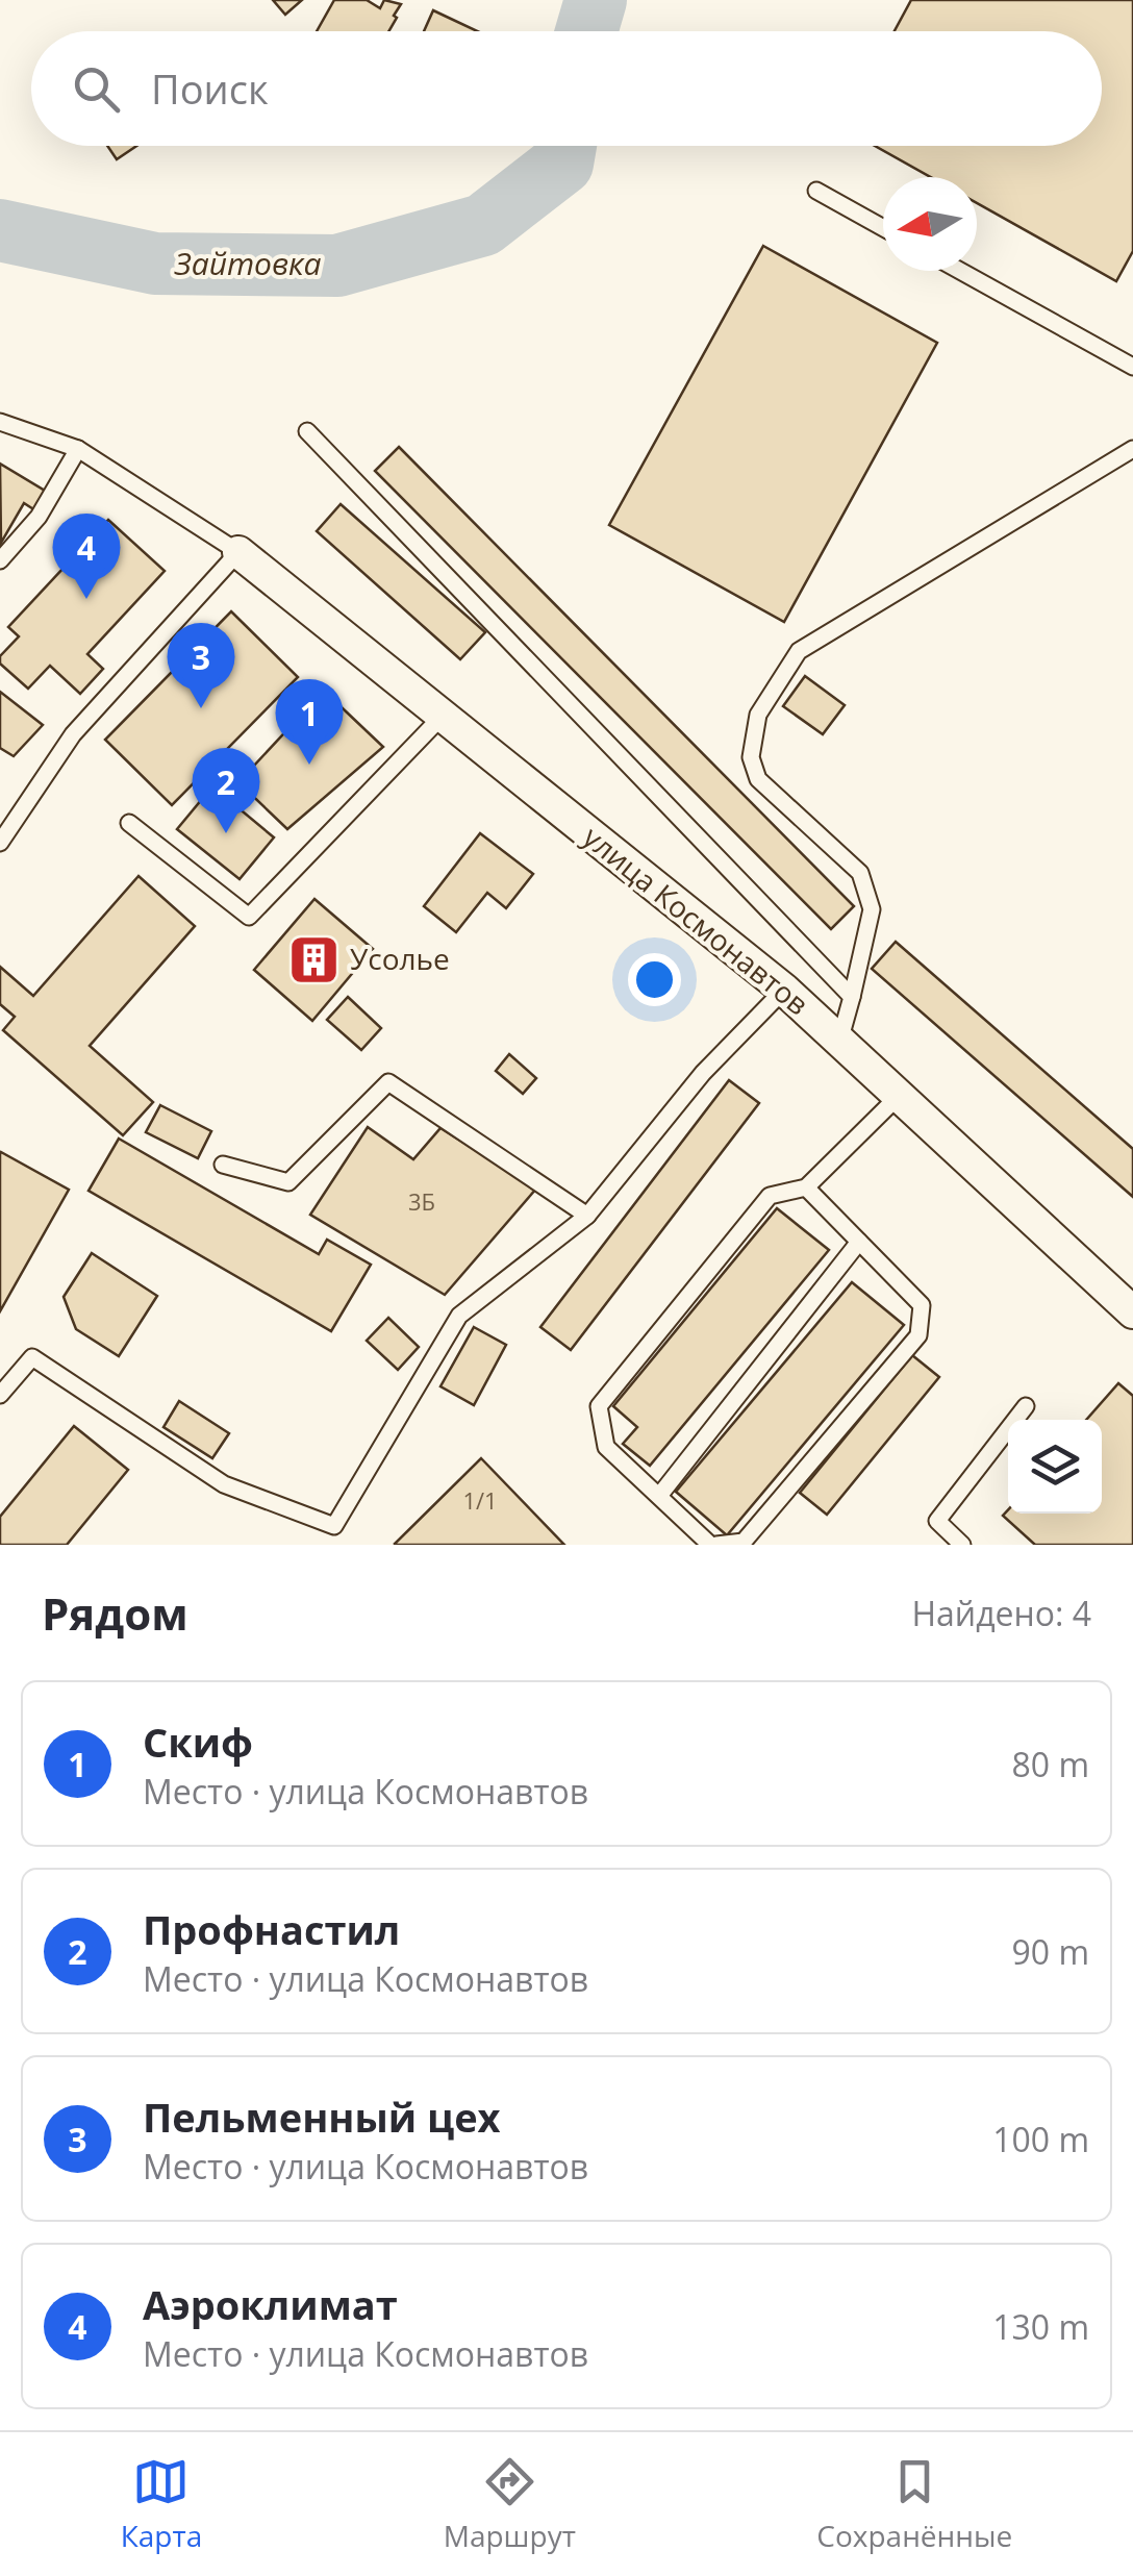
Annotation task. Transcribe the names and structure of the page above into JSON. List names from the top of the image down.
{
  "streets": {
    "street": ["улица Космонавтов"]
  },
  "water": ["Зайтовка"],
  "places": {
    "building": ["Усолье"]
  },
  "house_numbers": ["3Б", "1/1"],
  "north": "left",
  "page": {
    "search": "Поиск",
    "pins": [
      "4",
      "3",
      "1",
      "2"
    ],
    "heading": ["Рядом", "Найдено: 4"],
    "list": [
      {
        "mark": "1",
        "name": "Скиф",
        "note": "Место · улица Космонавтов",
        "value": "80 m"
      },
      {
        "mark": "2",
        "name": "Профнастил",
        "note": "Место · улица Космонавтов",
        "value": "90 m"
      },
      {
        "mark": "3",
        "name": "Пельменный цех",
        "note": "Место · улица Космонавтов",
        "value": "100 m"
      },
      {
        "mark": "4",
        "name": "Аэроклимат",
        "note": "Место · улица Космонавтов",
        "value": "130 m"
      }
    ],
    "nav": ["Карта", "Маршрут", "Сохранённые"]
  }
}
